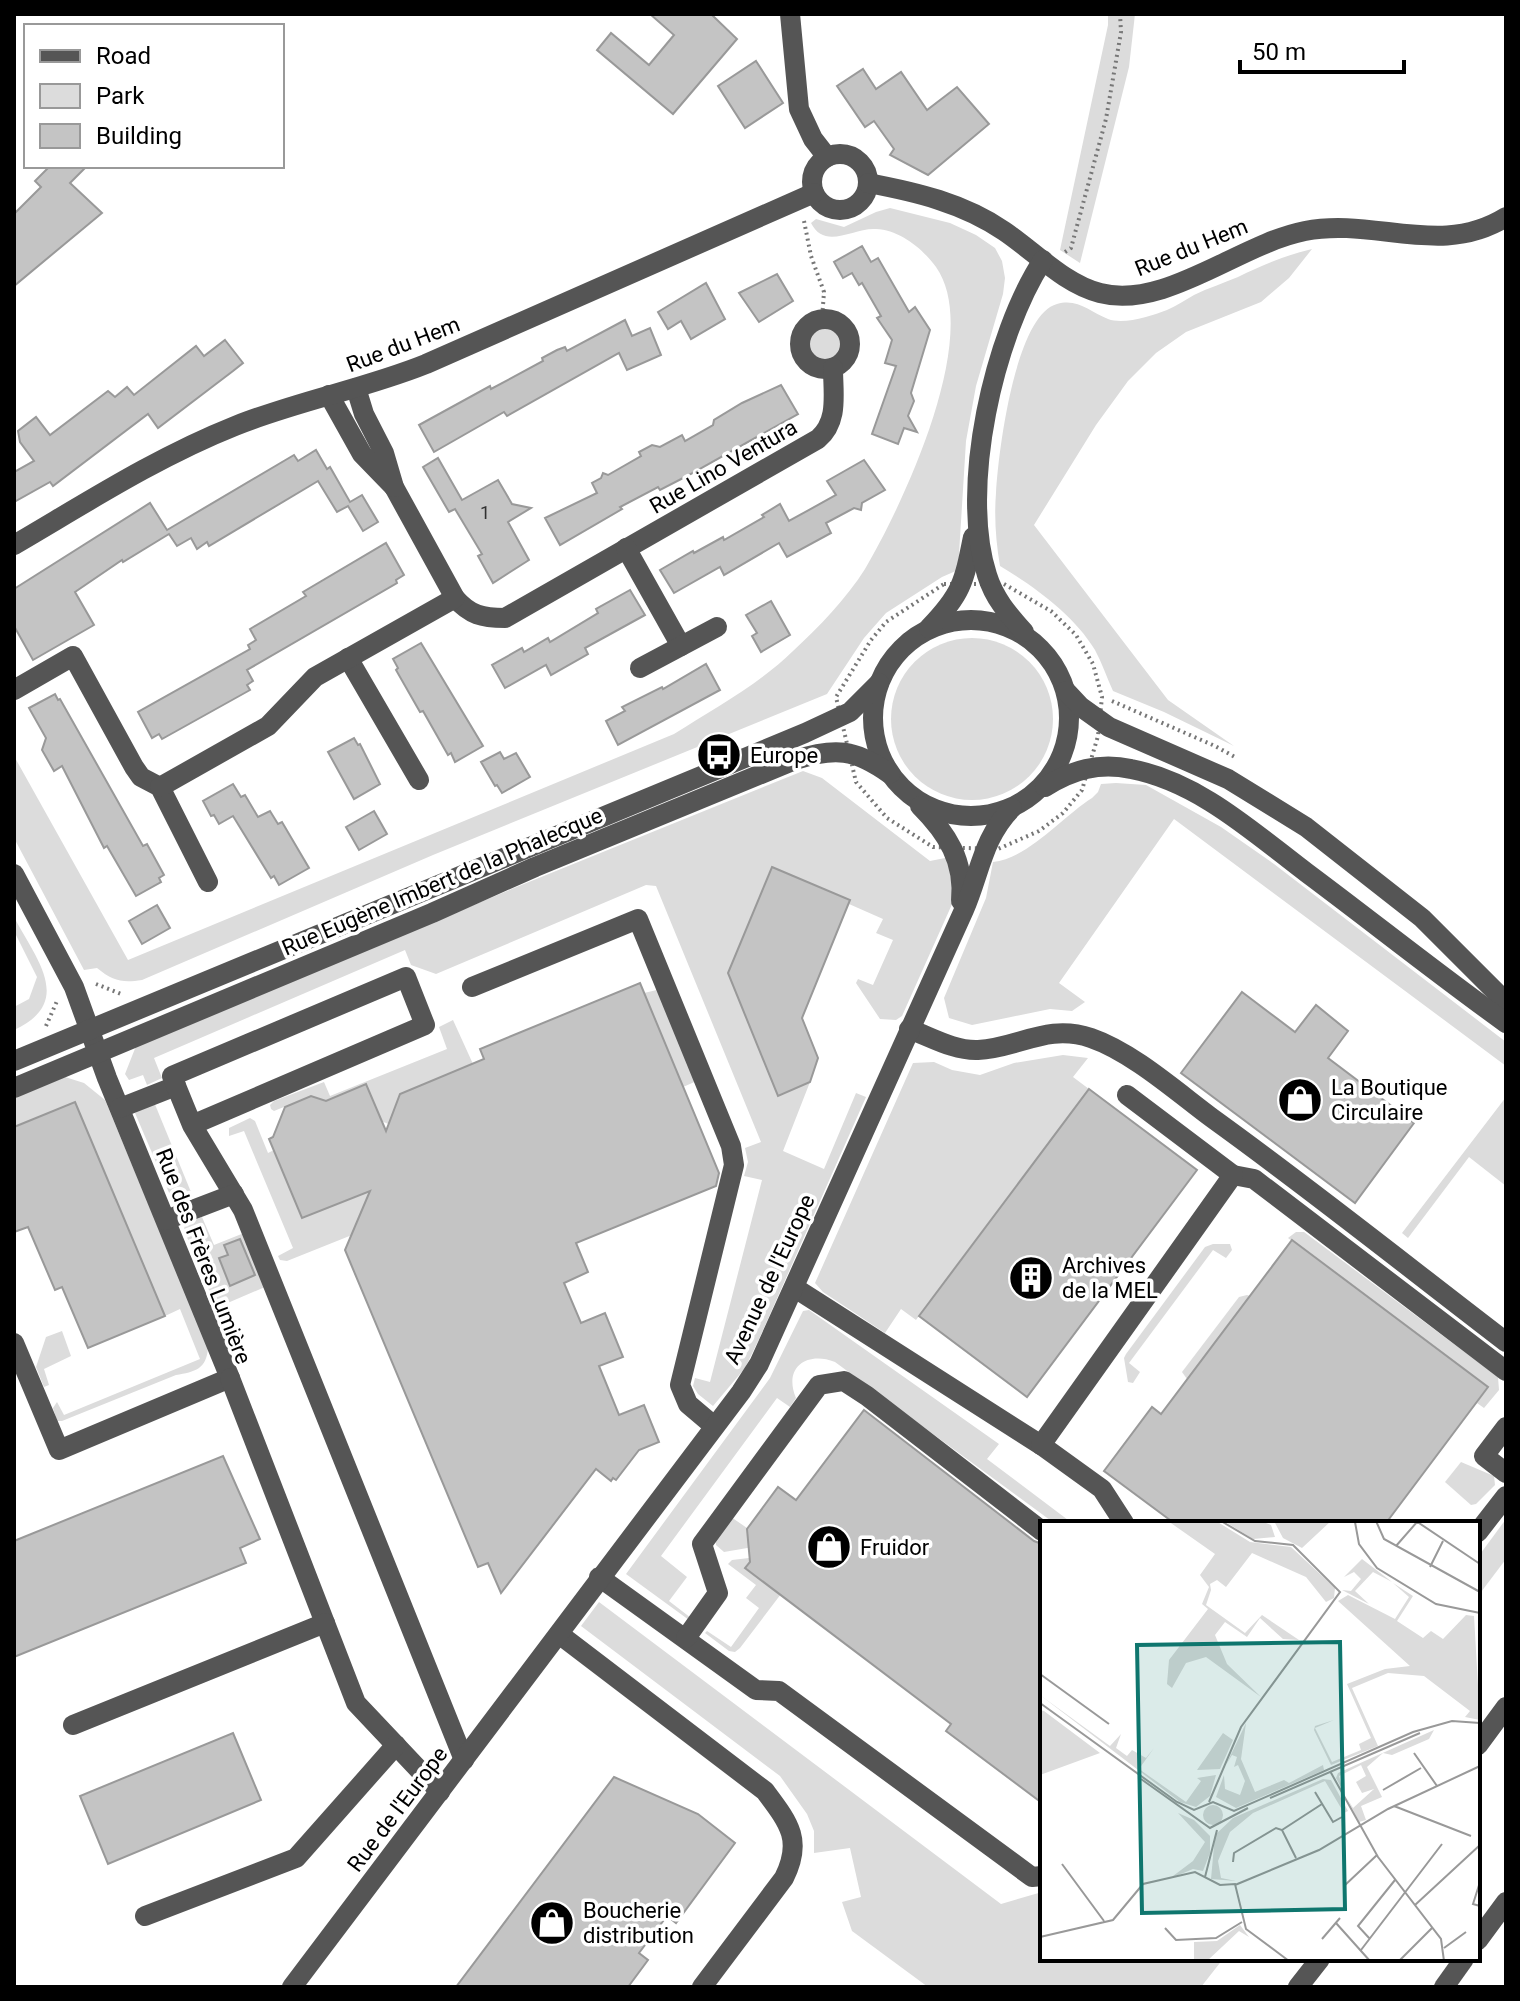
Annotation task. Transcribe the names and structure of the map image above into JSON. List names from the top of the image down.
{
  "streets": {
    "street": [
      "Rue du Hem",
      "Rue Lino Ventura",
      "Rue Eugène Imbert de la Phalecque",
      "Rue des Frères Lumière",
      "Avenue de l'Europe",
      "Rue de l'Europe"
    ]
  },
  "crossings": [
    ["Rue du Hem", "Rue Lino Ventura"],
    ["Rue Eugène Imbert de la Phalecque", "Rue des Frères Lumière"],
    ["Rue Eugène Imbert de la Phalecque", "Avenue de l'Europe"],
    ["Avenue de l'Europe", "Rue de l'Europe"]
  ],
  "places": {
    "bus stop": ["Europe"],
    "shop": ["La Boutique Circulaire", "Fruidor", "Boucherie distribution"],
    "building": ["Archives de la MEL"]
  },
  "house_numbers": ["1"],
  "legend": ["Road", "Park", "Building"],
  "scale_bar": "50 m"
}
